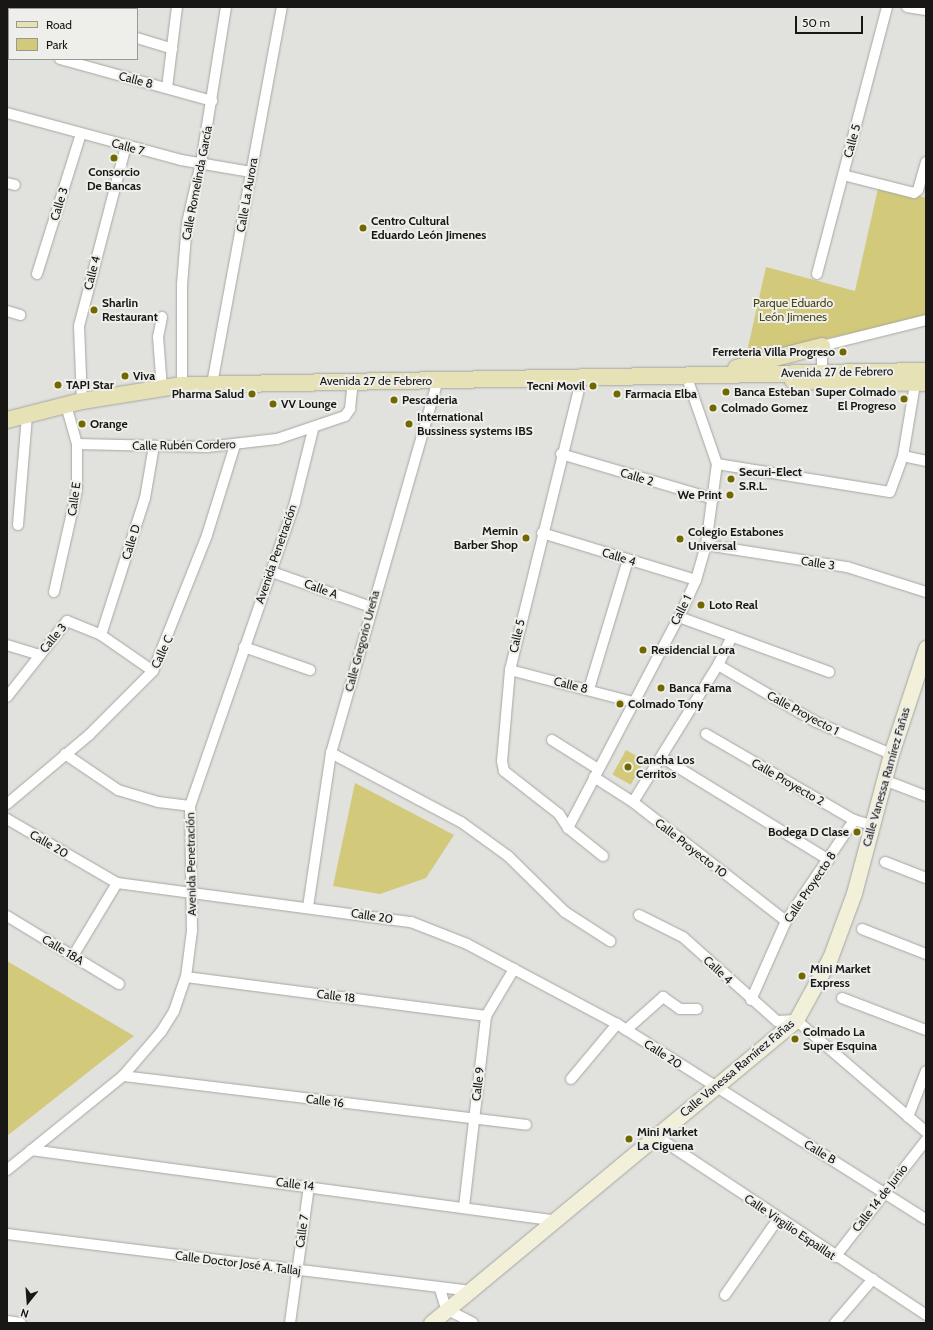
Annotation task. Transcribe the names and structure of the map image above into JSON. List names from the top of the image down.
{
  "streets": {
    "main road": ["Avenida 27 de Febrero"],
    "street": [
      "Calle 8",
      "Calle 5",
      "Calle 7",
      "Calle Romelinda García",
      "Calle La Aurora",
      "Calle 3",
      "Calle 4",
      "Calle Rubén Cordero",
      "Calle 2",
      "Calle E",
      "Calle D",
      "Avenida Penetración",
      "Calle A",
      "Calle 1",
      "Calle Gregorio Ureña",
      "Calle C",
      "Calle Proyecto 1",
      "Calle Vanessa Ramírez Fañas",
      "Calle Proyecto 2",
      "Calle 20",
      "Calle Proyecto 10",
      "Calle Proyecto 8",
      "Calle 18A",
      "Calle 18",
      "Calle 9",
      "Calle 16",
      "Calle B",
      "Calle 14",
      "Calle 14 de Junio",
      "Calle Virgilio Espaillat",
      "Calle Doctor José A. Tallaj"
    ]
  },
  "crossings": [
    ["Calle 8", "Calle 5"],
    ["Calle 8", "Calle Romelinda García"],
    ["Calle 8", "Calle 1"],
    ["Calle 5", "Calle 4"],
    ["Calle 5", "Avenida 27 de Febrero"],
    ["Calle 5", "Calle 2"],
    ["Calle 5", "Calle 1"],
    ["Calle 7", "Calle Romelinda García"],
    ["Calle 7", "Calle La Aurora"],
    ["Calle 7", "Calle 3"],
    ["Calle 7", "Calle 4"],
    ["Calle 7", "Calle 14"],
    ["Calle 7", "Calle Doctor José A. Tallaj"],
    ["Calle Romelinda García", "Avenida 27 de Febrero"],
    ["Calle La Aurora", "Avenida 27 de Febrero"],
    ["Calle 3", "Calle D"],
    ["Calle 3", "Calle 1"],
    ["Calle 3", "Calle C"],
    ["Calle 4", "Avenida 27 de Febrero"],
    ["Calle 4", "Calle 1"],
    ["Calle 4", "Calle Vanessa Ramírez Fañas"],
    ["Calle 4", "Calle Proyecto 8"],
    ["Avenida 27 de Febrero", "Calle Rubén Cordero"],
    ["Avenida 27 de Febrero", "Calle E"],
    ["Avenida 27 de Febrero", "Calle 1"],
    ["Avenida 27 de Febrero", "Calle Gregorio Ureña"],
    ["Calle Rubén Cordero", "Calle E"],
    ["Calle Rubén Cordero", "Calle D"],
    ["Calle Rubén Cordero", "Avenida Penetración"],
    ["Calle Rubén Cordero", "Calle C"],
    ["Calle 2", "Calle 1"],
    ["Avenida Penetración", "Calle A"],
    ["Avenida Penetración", "Calle 20"],
    ["Avenida Penetración", "Calle 18"],
    ["Avenida Penetración", "Calle 16"],
    ["Avenida Penetración", "Calle 14"],
    ["Calle A", "Calle Gregorio Ureña"],
    ["Calle 1", "Calle Proyecto 10"],
    ["Calle Gregorio Ureña", "Calle 20"],
    ["Calle Proyecto 1", "Calle Vanessa Ramírez Fañas"],
    ["Calle Vanessa Ramírez Fañas", "Calle Proyecto 2"],
    ["Calle Vanessa Ramírez Fañas", "Calle 20"],
    ["Calle Vanessa Ramírez Fañas", "Calle B"],
    ["Calle Vanessa Ramírez Fañas", "Calle 14"],
    ["Calle Vanessa Ramírez Fañas", "Calle Virgilio Espaillat"],
    ["Calle Vanessa Ramírez Fañas", "Calle Doctor José A. Tallaj"],
    ["Calle Proyecto 2", "Calle Proyecto 8"],
    ["Calle 20", "Calle 9"],
    ["Calle 20", "Calle B"],
    ["Calle Proyecto 10", "Calle Proyecto 8"],
    ["Calle 18", "Calle 9"],
    ["Calle 9", "Calle 16"],
    ["Calle 9", "Calle 14"],
    ["Calle B", "Calle 14 de Junio"],
    ["Calle 14 de Junio", "Calle Virgilio Espaillat"]
  ],
  "parks": ["Parque Eduardo León Jimenes"],
  "places": [
    "Consorcio De Bancas",
    "Centro Cultural Eduardo León Jimenes",
    "Sharlin Restaurant",
    "Ferreteria Villa Progreso",
    "Viva",
    "TAPI Star",
    "Tecni Movil",
    "Banca Esteban",
    "Pharma Salud",
    "Farmacia Elba",
    "Super Colmado El Progreso",
    "Pescaderia",
    "VV Lounge",
    "Colmado Gomez",
    "Orange",
    "International Bussiness systems IBS",
    "Securi-Elect S.R.L.",
    "We Print",
    "Memin Barber Shop",
    "Colegio Estabones Universal",
    "Loto Real",
    "Residencial Lora",
    "Banca Fama",
    "Colmado Tony",
    "Cancha Los Cerritos",
    "Bodega D Clase",
    "Mini Market Express",
    "Colmado La Super Esquina",
    "Mini Market La Ciguena"
  ],
  "legend": ["Road", "Park"],
  "scale_bar": "50 m",
  "north": "bottom"
}
